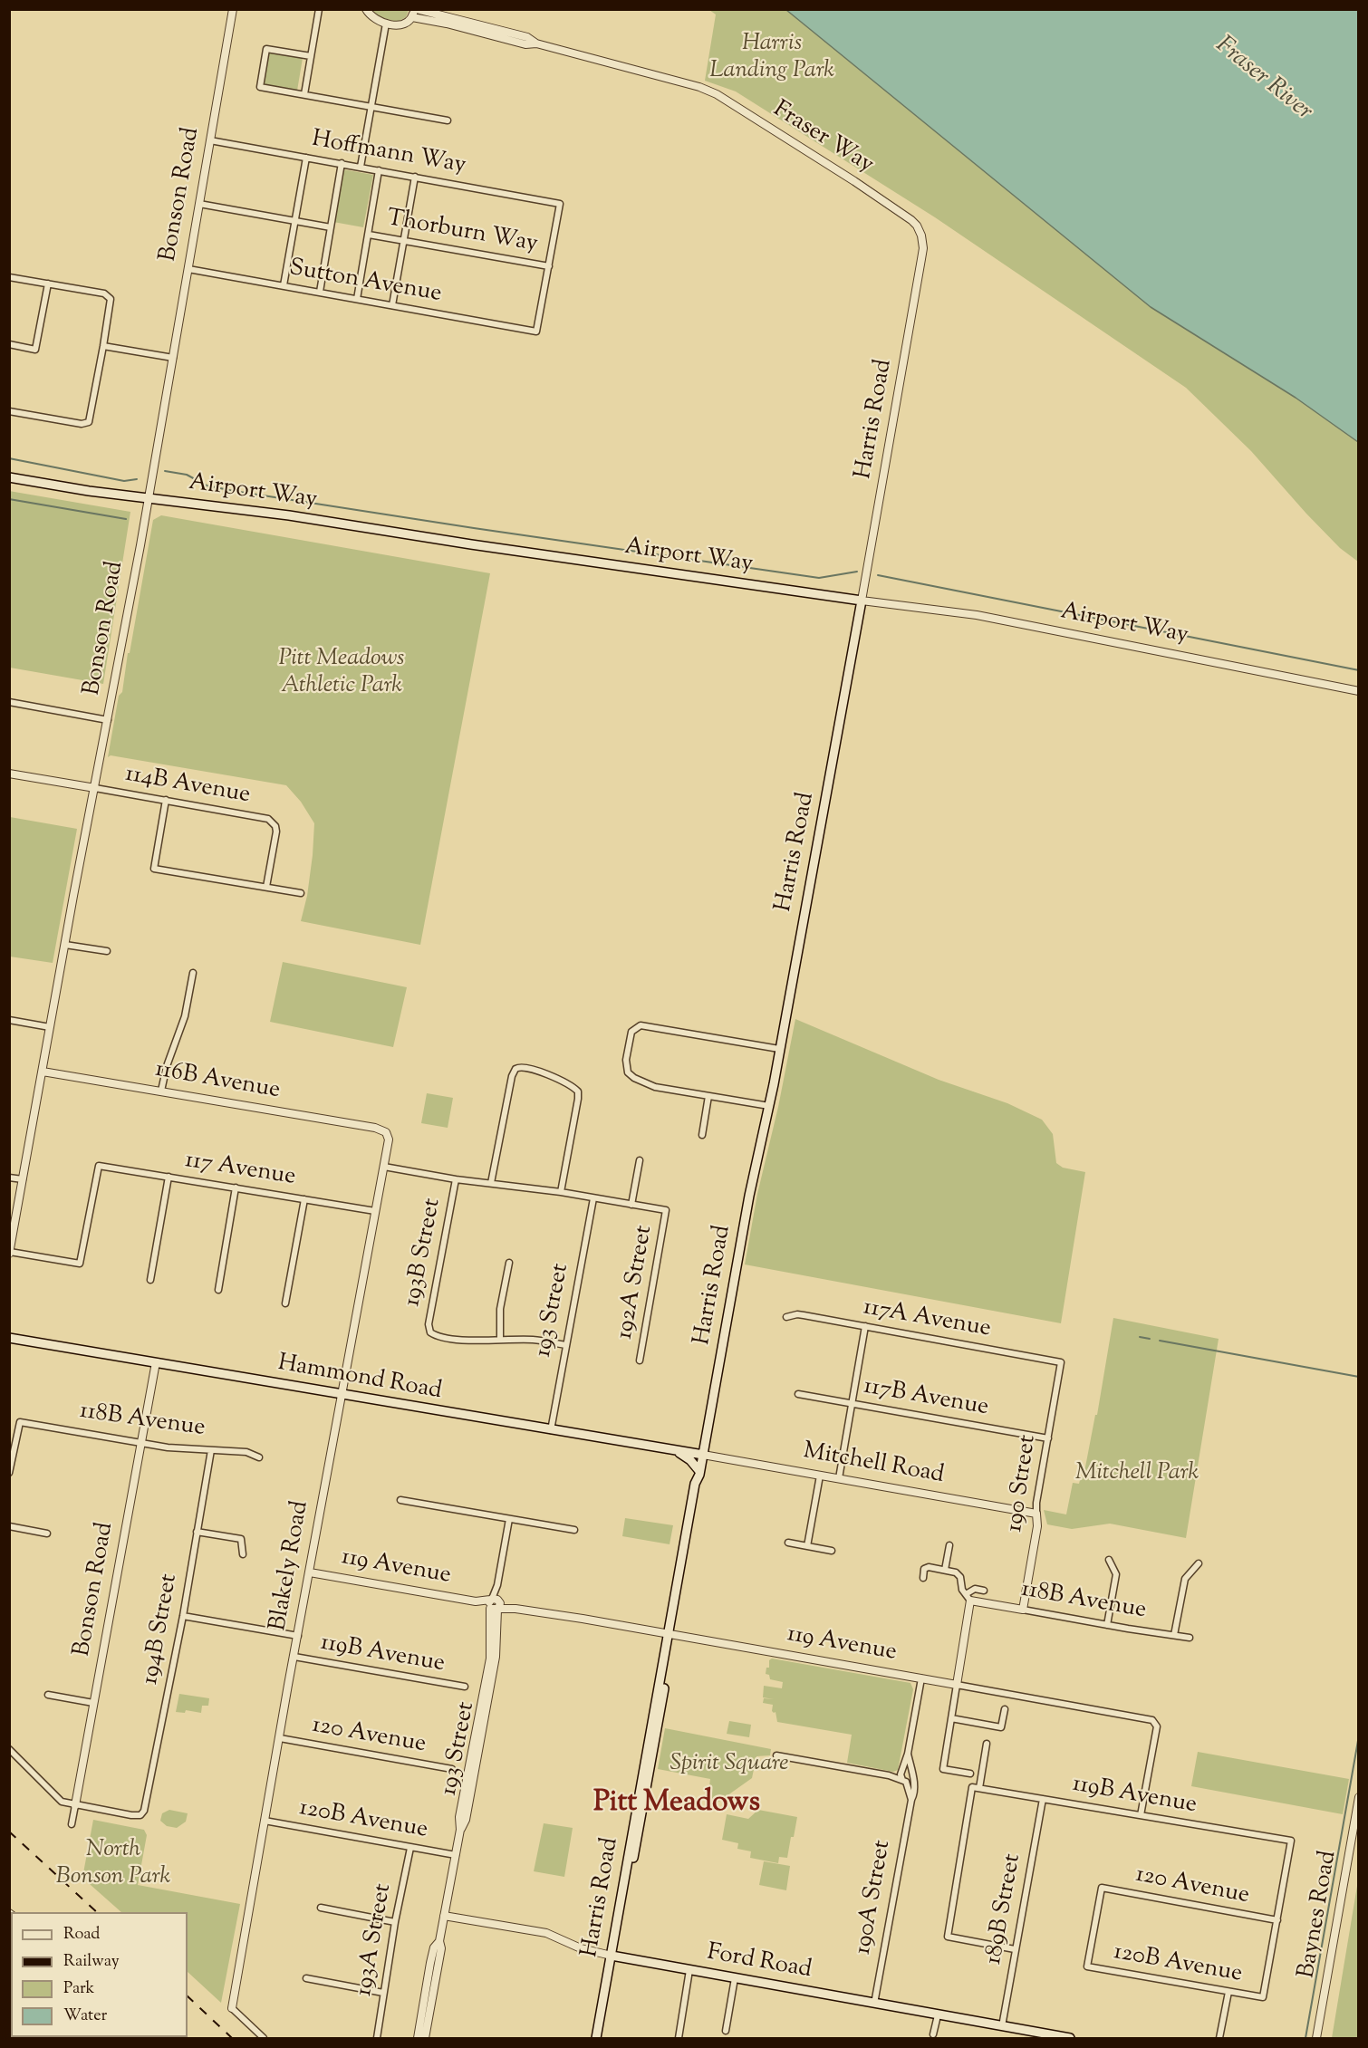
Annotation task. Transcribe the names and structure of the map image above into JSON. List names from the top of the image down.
{
  "streets": {
    "main road": [
      "Harris Road",
      "Airport Way",
      "Hammond Road",
      "Ford Road"
    ],
    "street": [
      "Fraser Way",
      "Hoffmann Way",
      "Bonson Road",
      "Thorburn Way",
      "Sutton Avenue",
      "114B Avenue",
      "116B Avenue",
      "117 Avenue",
      "193B Street",
      "192A Street",
      "193 Street",
      "117A Avenue",
      "117B Avenue",
      "118B Avenue",
      "Mitchell Road",
      "190 Street",
      "Blakely Road",
      "119 Avenue",
      "194B Street",
      "119B Avenue",
      "120 Avenue",
      "120B Avenue",
      "190A Street",
      "189B Street",
      "Baynes Road",
      "193A Street"
    ]
  },
  "crossings": [
    ["Fraser Way", "Harris Road"],
    ["Hoffmann Way", "Bonson Road"],
    ["Hoffmann Way", "Thorburn Way"],
    ["Hoffmann Way", "Sutton Avenue"],
    ["Bonson Road", "Sutton Avenue"],
    ["Bonson Road", "Airport Way"],
    ["Bonson Road", "114B Avenue"],
    ["Bonson Road", "116B Avenue"],
    ["Bonson Road", "117 Avenue"],
    ["Bonson Road", "Hammond Road"],
    ["Bonson Road", "118B Avenue"],
    ["Bonson Road", "194B Street"],
    ["Thorburn Way", "Sutton Avenue"],
    ["Harris Road", "Airport Way"],
    ["Harris Road", "Hammond Road"],
    ["Harris Road", "Mitchell Road"],
    ["Harris Road", "119 Avenue"],
    ["Harris Road", "Ford Road"],
    ["116B Avenue", "Blakely Road"],
    ["117 Avenue", "Blakely Road"],
    ["193 Street", "Hammond Road"],
    ["193 Street", "119 Avenue"],
    ["193 Street", "120B Avenue"],
    ["193 Street", "Ford Road"],
    ["117A Avenue", "190 Street"],
    ["Hammond Road", "Mitchell Road"],
    ["Hammond Road", "Blakely Road"],
    ["117B Avenue", "190 Street"],
    ["118B Avenue", "190 Street"],
    ["118B Avenue", "194B Street"],
    ["Mitchell Road", "190 Street"],
    ["Blakely Road", "119 Avenue"],
    ["Blakely Road", "119B Avenue"],
    ["Blakely Road", "120 Avenue"],
    ["Blakely Road", "120B Avenue"],
    ["119 Avenue", "119B Avenue"],
    ["119 Avenue", "190A Street"],
    ["194B Street", "119B Avenue"],
    ["119B Avenue", "120 Avenue"],
    ["119B Avenue", "120B Avenue"],
    ["119B Avenue", "189B Street"],
    ["120 Avenue", "120B Avenue"],
    ["120B Avenue", "193A Street"],
    ["190A Street", "Ford Road"],
    ["189B Street", "Ford Road"]
  ],
  "districts": ["Pitt Meadows"],
  "water": ["Fraser River"],
  "parks": [
    "Harris Landing Park",
    "Pitt Meadows Athletic Park",
    "Mitchell Park",
    "Spirit Square",
    "North Bonson Park"
  ],
  "legend": [
    "Road",
    "Railway",
    "Park",
    "Water"
  ]
}
